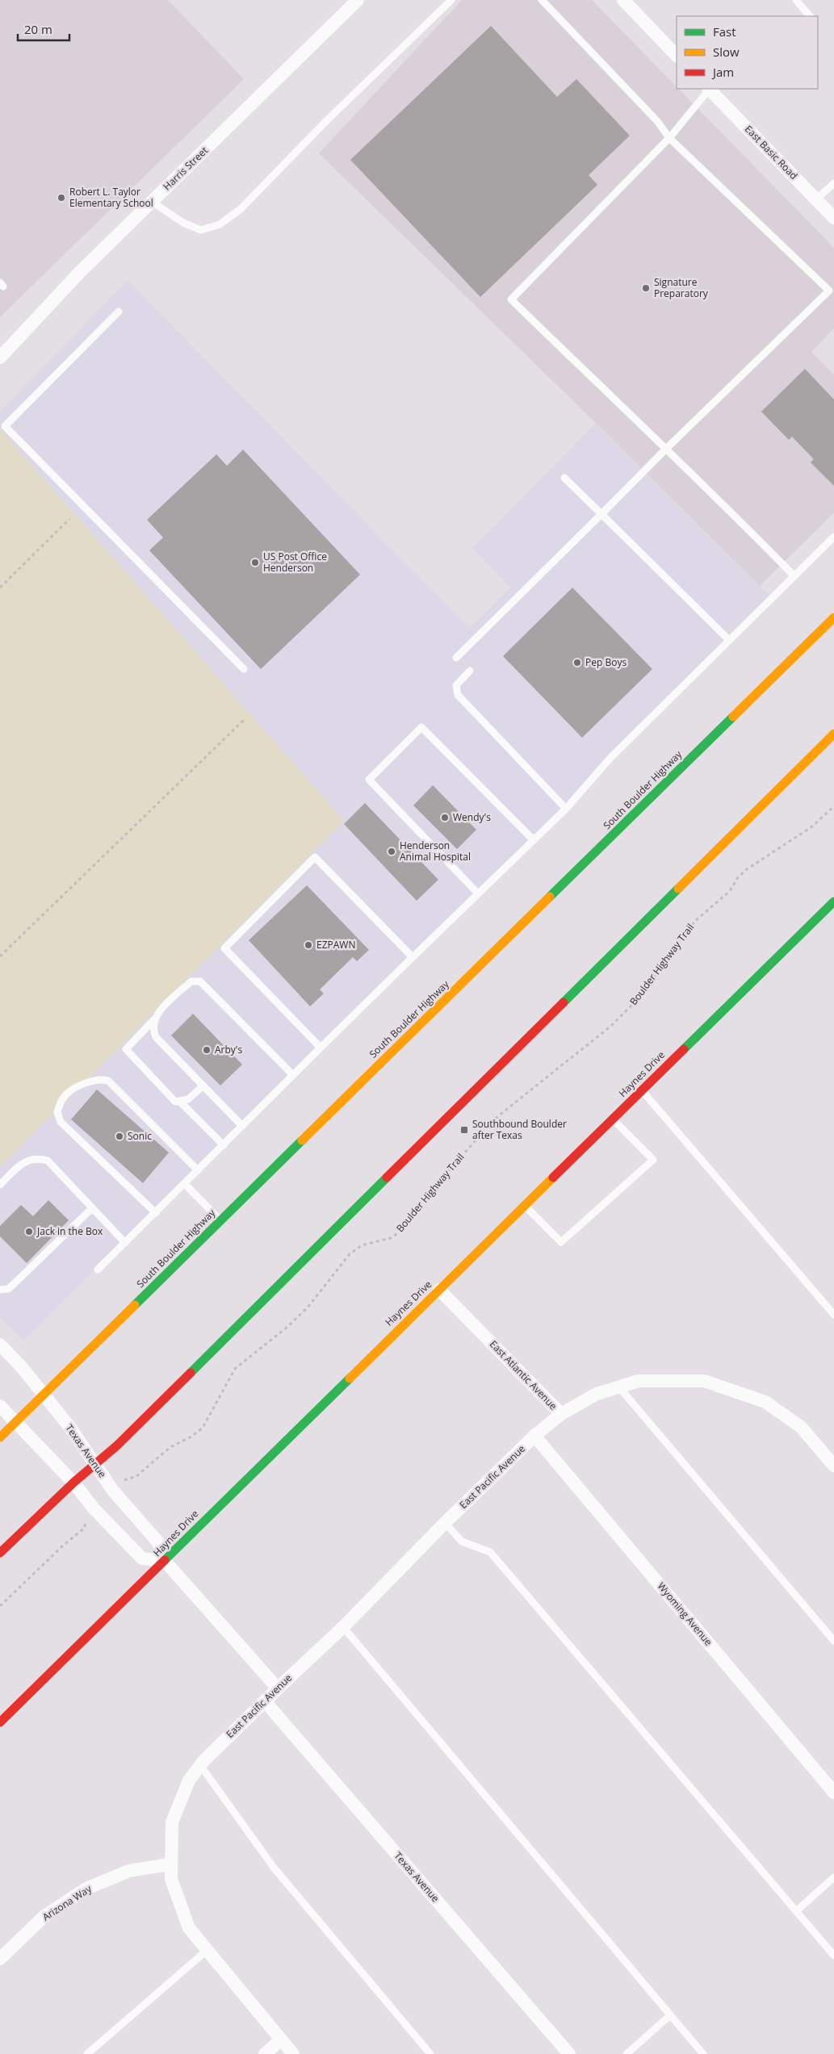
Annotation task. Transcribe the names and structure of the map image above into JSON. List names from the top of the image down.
{
  "streets": {
    "main road": ["South Boulder Highway", "Haynes Drive"],
    "street": [
      "East Basic Road",
      "Harris Street",
      "East Atlantic Avenue",
      "Texas Avenue",
      "East Pacific Avenue",
      "Wyoming Avenue",
      "Arizona Way"
    ],
    "path": ["Boulder Highway Trail"]
  },
  "crossings": [
    ["South Boulder Highway", "Texas Avenue"],
    ["Boulder Highway Trail", "Texas Avenue"],
    ["Haynes Drive", "East Atlantic Avenue"],
    ["Haynes Drive", "Texas Avenue"],
    ["East Atlantic Avenue", "East Pacific Avenue"],
    ["Texas Avenue", "East Pacific Avenue"],
    ["East Pacific Avenue", "Wyoming Avenue"],
    ["East Pacific Avenue", "Arizona Way"]
  ],
  "places": {
    "other": [
      "Robert L. Taylor Elementary School",
      "Signature Preparatory",
      "US Post Office Henderson",
      "Pep Boys",
      "Wendy's",
      "Henderson Animal Hospital",
      "EZPAWN",
      "Arby's",
      "Sonic",
      "Jack in the Box"
    ],
    "transit": ["Southbound Boulder after Texas"]
  },
  "legend": ["Fast", "Slow", "Jam"],
  "scale_bar": "20 m"
}
